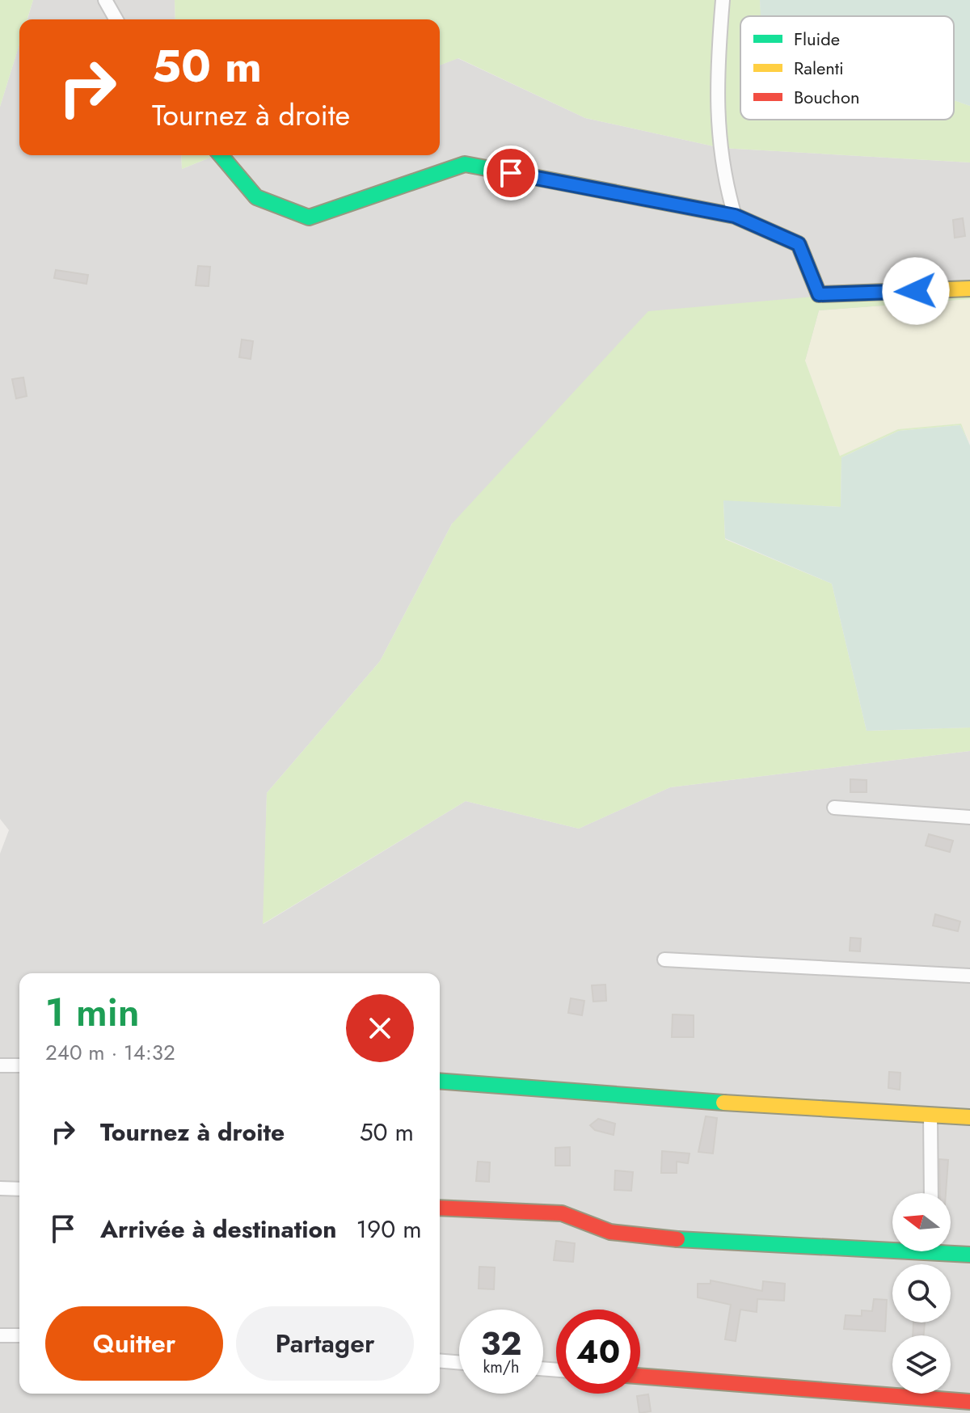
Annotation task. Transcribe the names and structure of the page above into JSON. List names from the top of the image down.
{
  "legend": ["Fluide", "Ralenti", "Bouchon"],
  "north": "left",
  "page": {
    "turn": ["50 m", "Tournez à droite"],
    "heading": ["1 min", "240 m · 14:32"],
    "list": [
      {
        "name": "Tournez à droite",
        "value": "50 m"
      },
      {
        "name": "Arrivée à destination",
        "value": "190 m"
      }
    ],
    "buttons": ["Quitter", "Partager"],
    "speed": "32 km/h",
    "limit": "40"
  }
}
